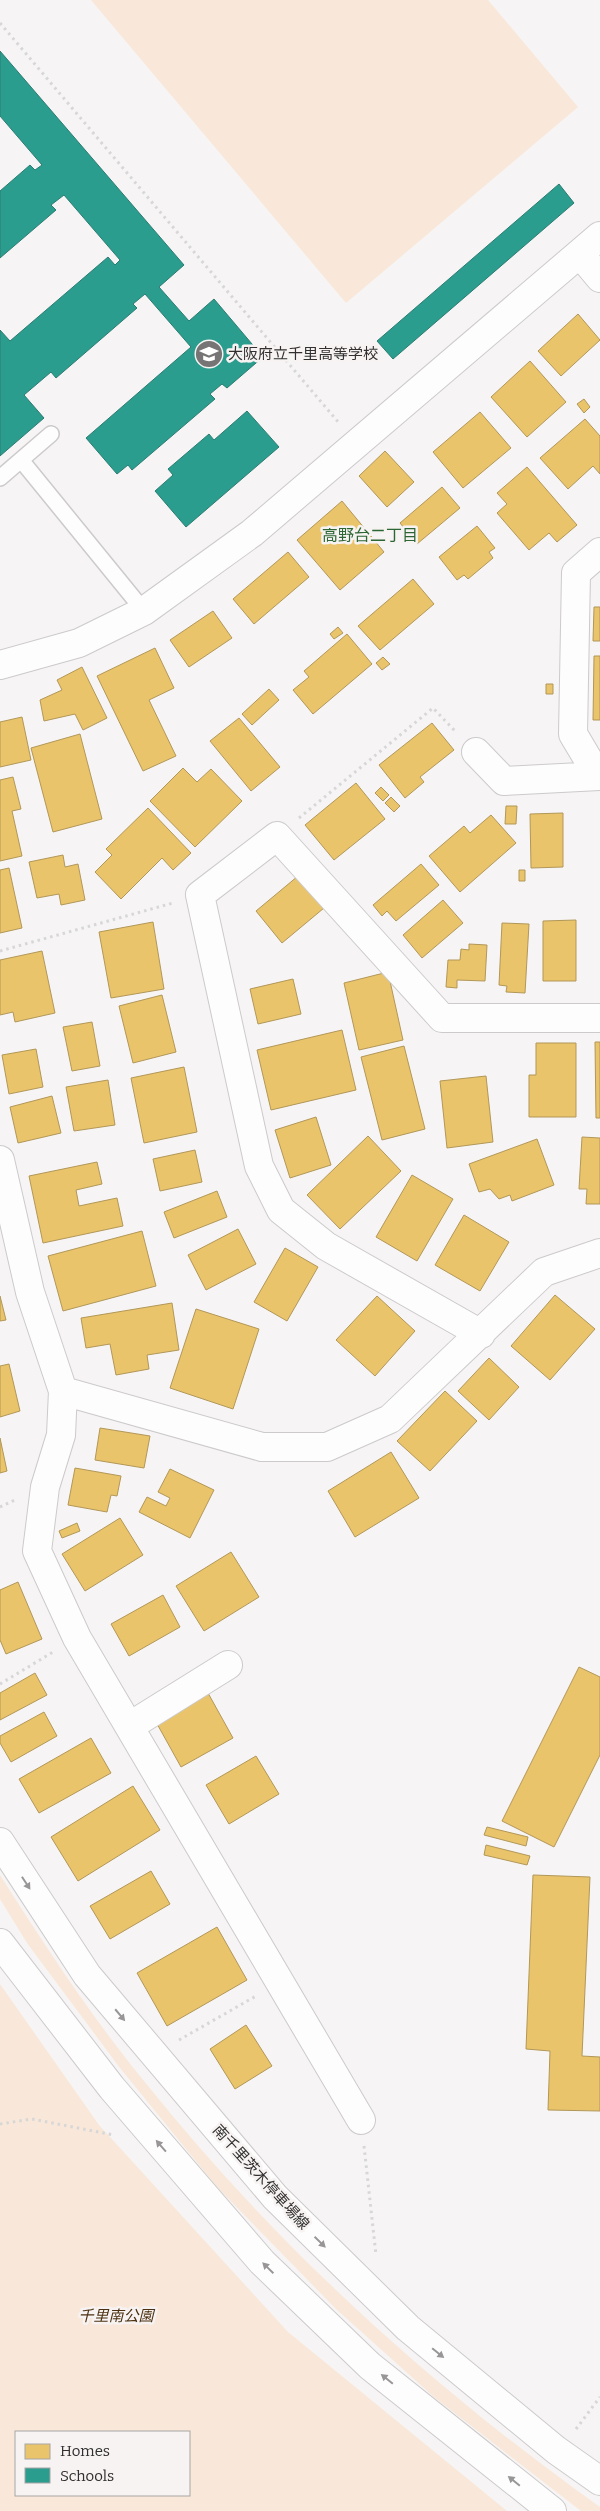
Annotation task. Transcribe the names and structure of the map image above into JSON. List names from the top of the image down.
{
  "streets": {
    "street": ["南千里茨木停車場線"]
  },
  "districts": ["高野台二丁目"],
  "parks": ["千里南公園"],
  "places": {
    "school or university": ["大阪府立千里高等学校"]
  },
  "legend": ["Homes", "Schools"]
}
